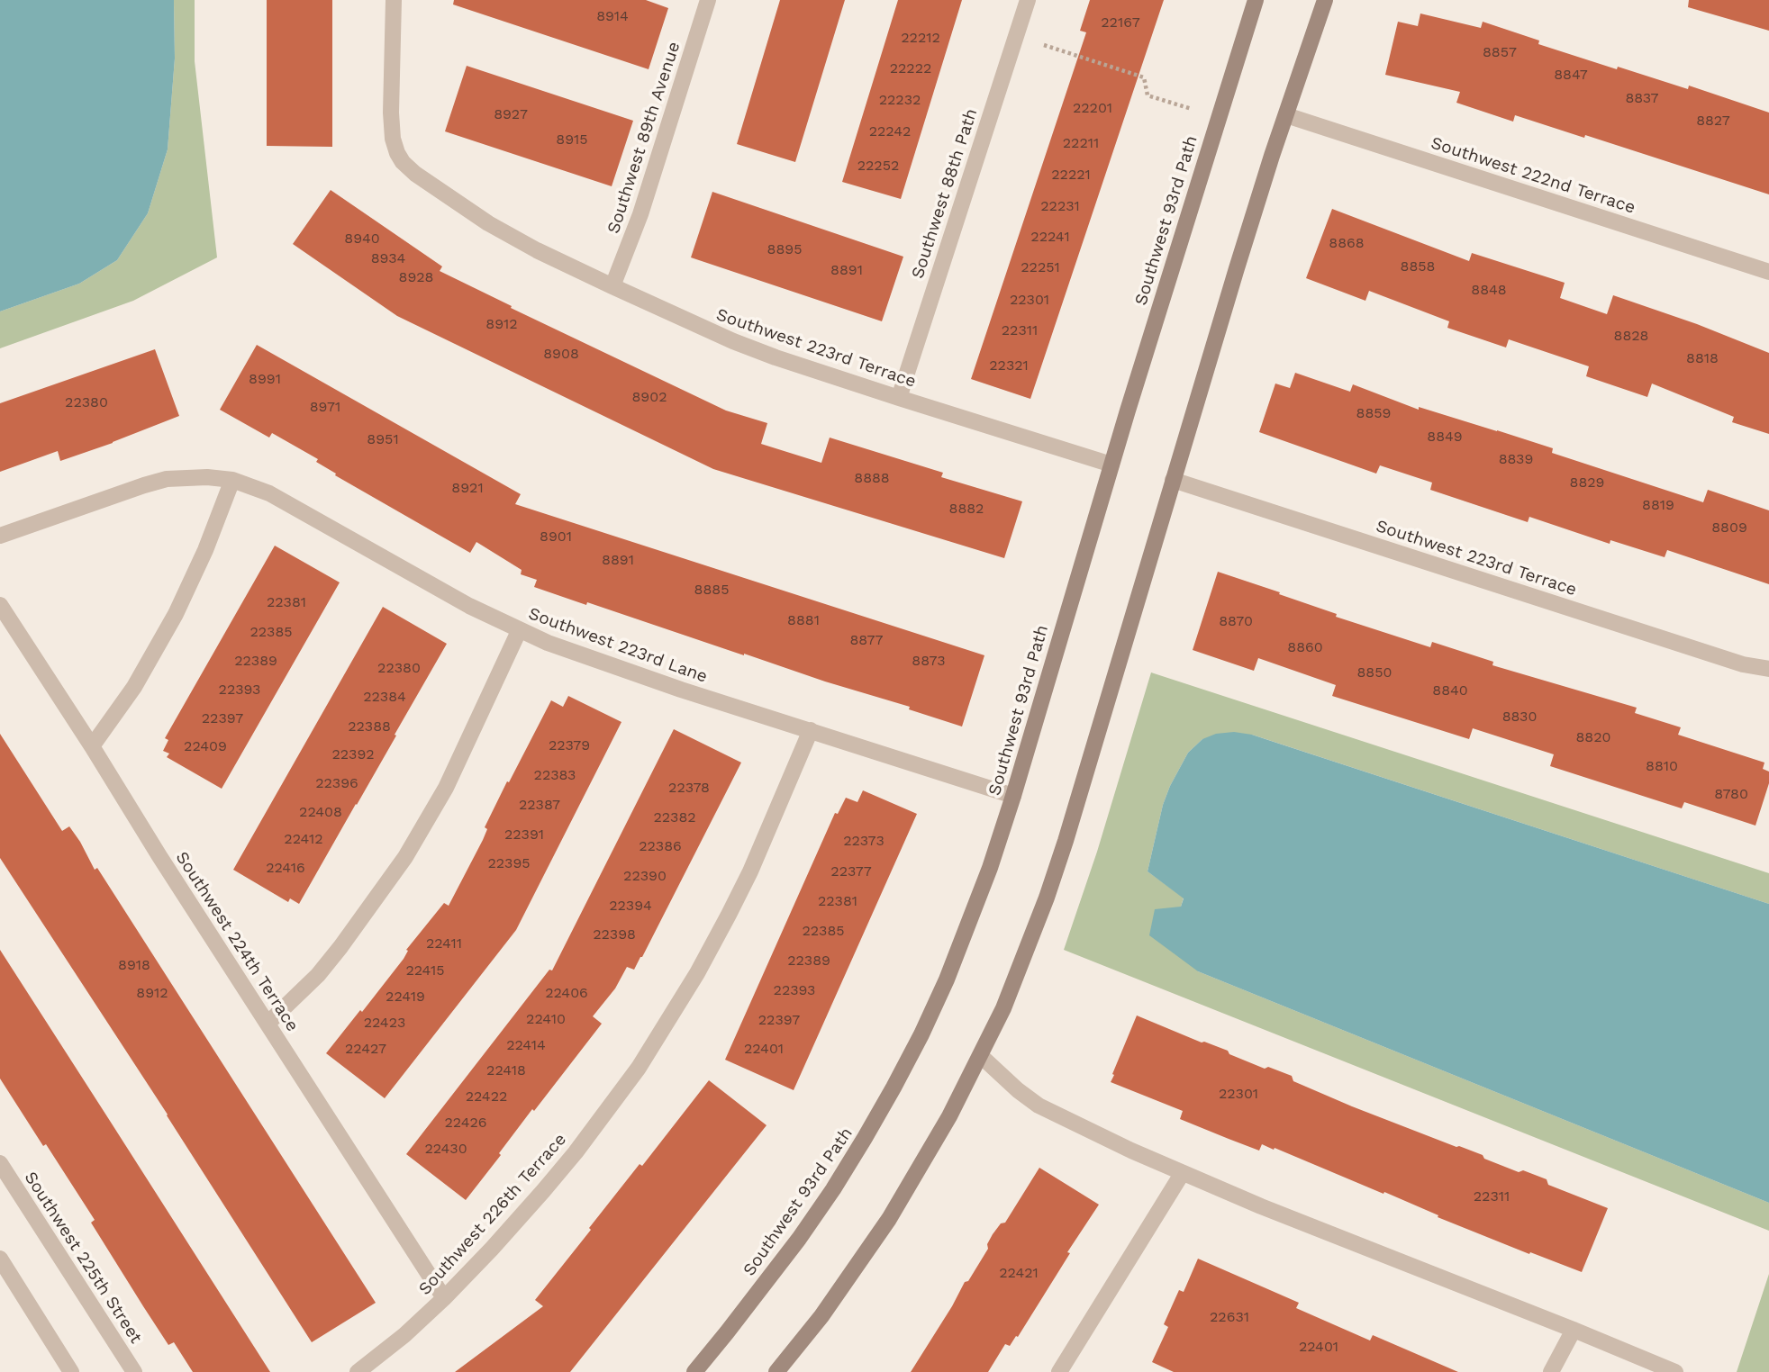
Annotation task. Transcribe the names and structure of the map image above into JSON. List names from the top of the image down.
{
  "streets": {
    "street": [
      "Southwest 89th Avenue",
      "Southwest 222nd Terrace",
      "Southwest 88th Path",
      "Southwest 93rd Path",
      "Southwest 223rd Terrace",
      "Southwest 223rd Lane",
      "Southwest 224th Terrace",
      "Southwest 226th Terrace",
      "Southwest 225th Street"
    ]
  },
  "crossings": [
    ["Southwest 89th Avenue", "Southwest 223rd Terrace"],
    ["Southwest 88th Path", "Southwest 223rd Terrace"],
    ["Southwest 93rd Path", "Southwest 223rd Terrace"],
    ["Southwest 93rd Path", "Southwest 223rd Lane"],
    ["Southwest 223rd Lane", "Southwest 226th Terrace"],
    ["Southwest 224th Terrace", "Southwest 226th Terrace"]
  ],
  "house_numbers": [
    "8914",
    "22167",
    "22212",
    "8857",
    "22222",
    "8847",
    "8837",
    "22232",
    "22201",
    "8927",
    "8827",
    "22242",
    "8915",
    "22211",
    "22252",
    "22221",
    "22231",
    "22241",
    "8940",
    "8868",
    "8895",
    "8934",
    "8858",
    "22251",
    "8891",
    "8928",
    "8848",
    "22301",
    "8912",
    "22311",
    "8828",
    "8908",
    "8818",
    "22321",
    "8991",
    "8902",
    "22380",
    "8971",
    "8859",
    "8849",
    "8951",
    "8839",
    "8888",
    "8829",
    "8921",
    "8819",
    "8882",
    "8809",
    "8901",
    "8891",
    "8885",
    "22381",
    "8881",
    "8870",
    "22385",
    "8877",
    "8860",
    "22389",
    "8873",
    "22380",
    "8850",
    "22393",
    "8840",
    "22384",
    "8830",
    "22397",
    "22388",
    "8820",
    "22379",
    "22409",
    "22392",
    "8810",
    "22383",
    "22396",
    "22378",
    "8780",
    "22387",
    "22408",
    "22382",
    "22391",
    "22412",
    "22373",
    "22386",
    "22395",
    "22416",
    "22377",
    "22390",
    "22381",
    "22394",
    "22385",
    "22398",
    "22411",
    "22389",
    "8918",
    "22415",
    "22393",
    "8912",
    "22406",
    "22419",
    "22410",
    "22397",
    "22423",
    "22414",
    "22427",
    "22401",
    "22418",
    "22301",
    "22422",
    "22426",
    "22430",
    "22311",
    "22421",
    "22631",
    "22401"
  ]
}
